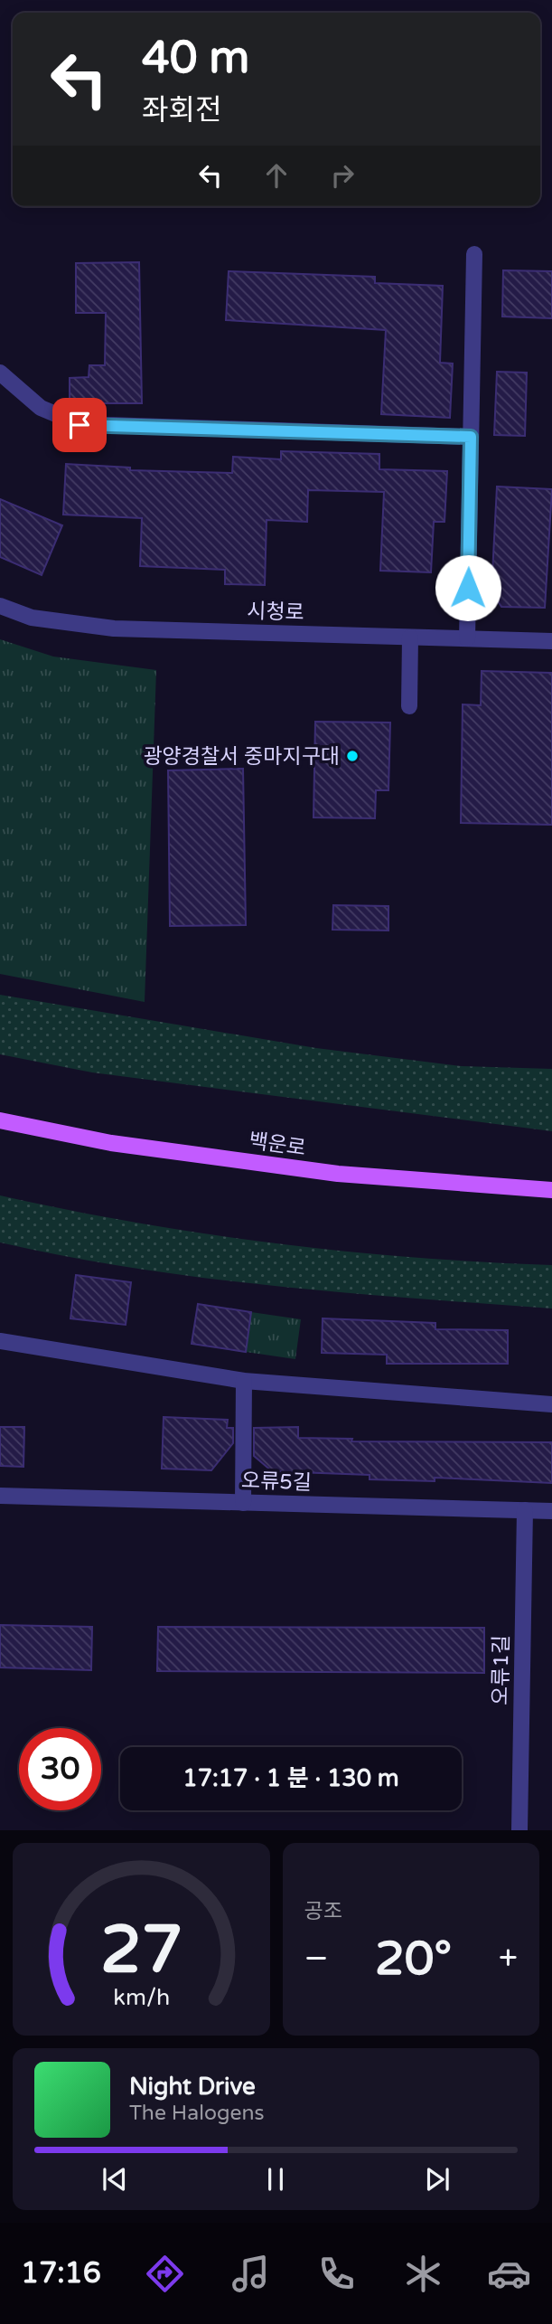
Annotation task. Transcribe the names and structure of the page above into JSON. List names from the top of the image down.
{
  "streets": {
    "main road": ["백운로"],
    "street": ["시청로", "오류5길", "오류1길"]
  },
  "crossings": [
    ["오류5길", "오류1길"]
  ],
  "places": ["광양경찰서 중마지구대"],
  "page": {
    "turn": ["40 m", "좌회전"],
    "limit": "30",
    "trip": "17:17 · 1 분 · 130 m",
    "tile": "공조",
    "heat": ["−", "20°", "+"],
    "song": ["Night Drive", "The Halogens"],
    "tabs": "17:16",
    "gauge": ["27", "km/h"]
  }
}
